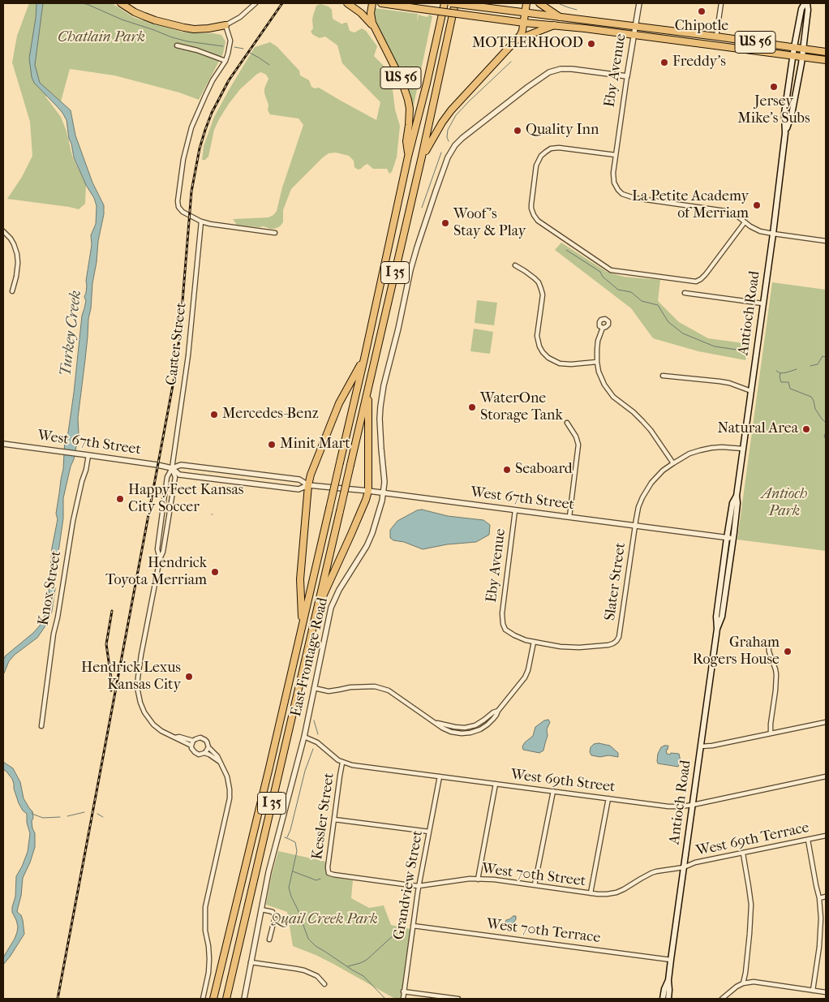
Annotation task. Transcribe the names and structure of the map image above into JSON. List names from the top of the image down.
{
  "streets": {
    "highway": ["US 56", "I 35"],
    "main road": ["Antioch Road"],
    "street": [
      "Eby Avenue",
      "Carter Street",
      "West 67th Street",
      "Slater Street",
      "Knox Street",
      "East Frontage Road",
      "West 69th Street",
      "Kessler Street",
      "West 69th Terrace",
      "West 70th Street",
      "Grandview Street",
      "West 70th Terrace"
    ]
  },
  "crossings": [
    ["US 56", "Eby Avenue"],
    ["US 56", "I 35"],
    ["US 56", "Antioch Road"],
    ["Eby Avenue", "West 67th Street"],
    ["Eby Avenue", "Slater Street"],
    ["Eby Avenue", "East Frontage Road"],
    ["Antioch Road", "West 67th Street"],
    ["Antioch Road", "Slater Street"],
    ["Antioch Road", "West 69th Street"],
    ["Antioch Road", "West 69th Terrace"],
    ["Antioch Road", "West 70th Street"],
    ["Antioch Road", "West 70th Terrace"],
    ["Carter Street", "West 67th Street"],
    ["West 67th Street", "Slater Street"],
    ["West 67th Street", "Knox Street"],
    ["West 67th Street", "East Frontage Road"],
    ["East Frontage Road", "West 69th Street"],
    ["West 69th Street", "Kessler Street"],
    ["West 69th Street", "Grandview Street"],
    ["Kessler Street", "West 70th Street"],
    ["West 69th Terrace", "West 70th Street"],
    ["West 70th Street", "Grandview Street"],
    ["Grandview Street", "West 70th Terrace"]
  ],
  "water": ["Turkey Creek"],
  "parks": ["Chatlain Park", "Antioch Park", "Quail Creek Park"],
  "places": [
    "Chipotle",
    "MOTHERHOOD",
    "Freddy's",
    "Jersey Mike's Subs",
    "Quality Inn",
    "La Petite Academy of Merriam",
    "Woof's Stay & Play",
    "WaterOne Storage Tank",
    "Mercedes-Benz",
    "Natural Area",
    "Minit Mart",
    "Seaboard",
    "HappyFeet Kansas City Soccer",
    "Hendrick Toyota Merriam",
    "Graham Rogers House",
    "Hendrick Lexus Kansas City"
  ]
}
